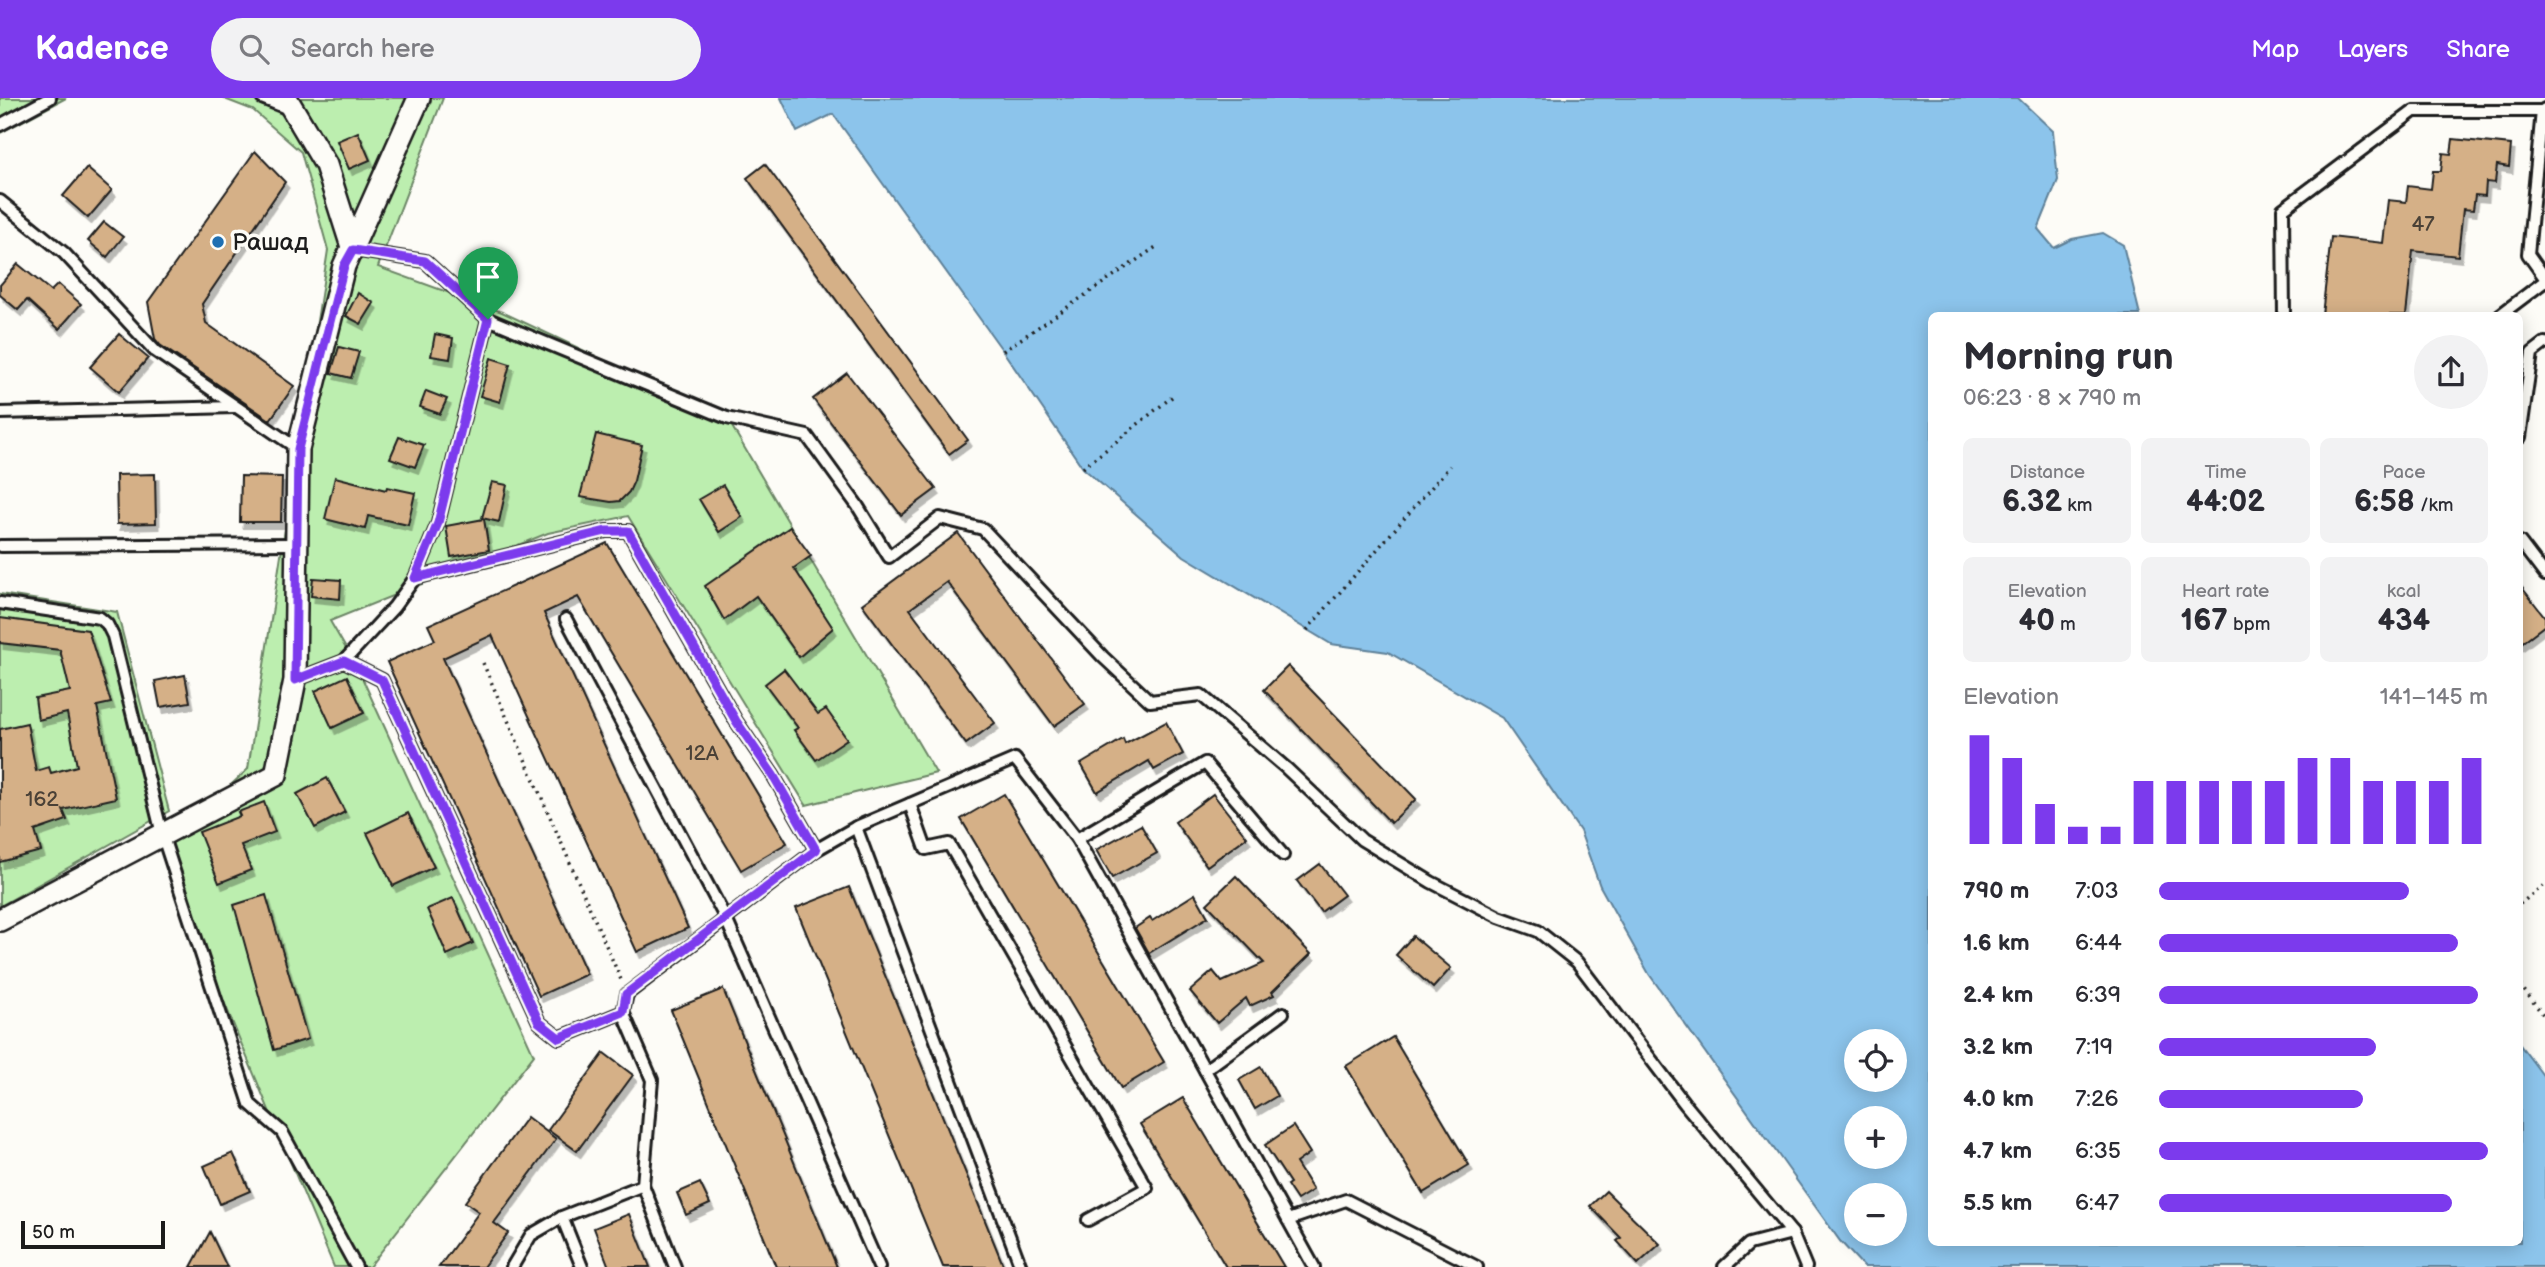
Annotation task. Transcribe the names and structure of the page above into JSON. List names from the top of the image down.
{
  "places": ["Рашад"],
  "house_numbers": ["47", "12А", "162"],
  "scale_bar": "50 m",
  "page": {
    "header": "Kadence",
    "search": "Search here",
    "nav": ["Map", "Layers", "Share"],
    "heading": ["Morning run", "06:23 · 8 × 790 m"],
    "stats": [
      ["Distance", "6.32 km"],
      ["Time", "44:02"],
      ["Pace", "6:58 /km"],
      ["Elevation", "40 m"],
      ["Heart rate", "167 bpm"],
      ["kcal", "434"]
    ],
    "chart": ["Elevation", "141–145 m"],
    "list": [
      {
        "name": "790 m",
        "note": "7:03"
      },
      {
        "name": "1.6 km",
        "note": "6:44"
      },
      {
        "name": "2.4 km",
        "note": "6:39"
      },
      {
        "name": "3.2 km",
        "note": "7:19"
      },
      {
        "name": "4.0 km",
        "note": "7:26"
      },
      {
        "name": "4.7 km",
        "note": "6:35"
      },
      {
        "name": "5.5 km",
        "note": "6:47"
      }
    ],
    "map_buttons": ["+", "−"],
    "scale": "50 m"
  }
}
